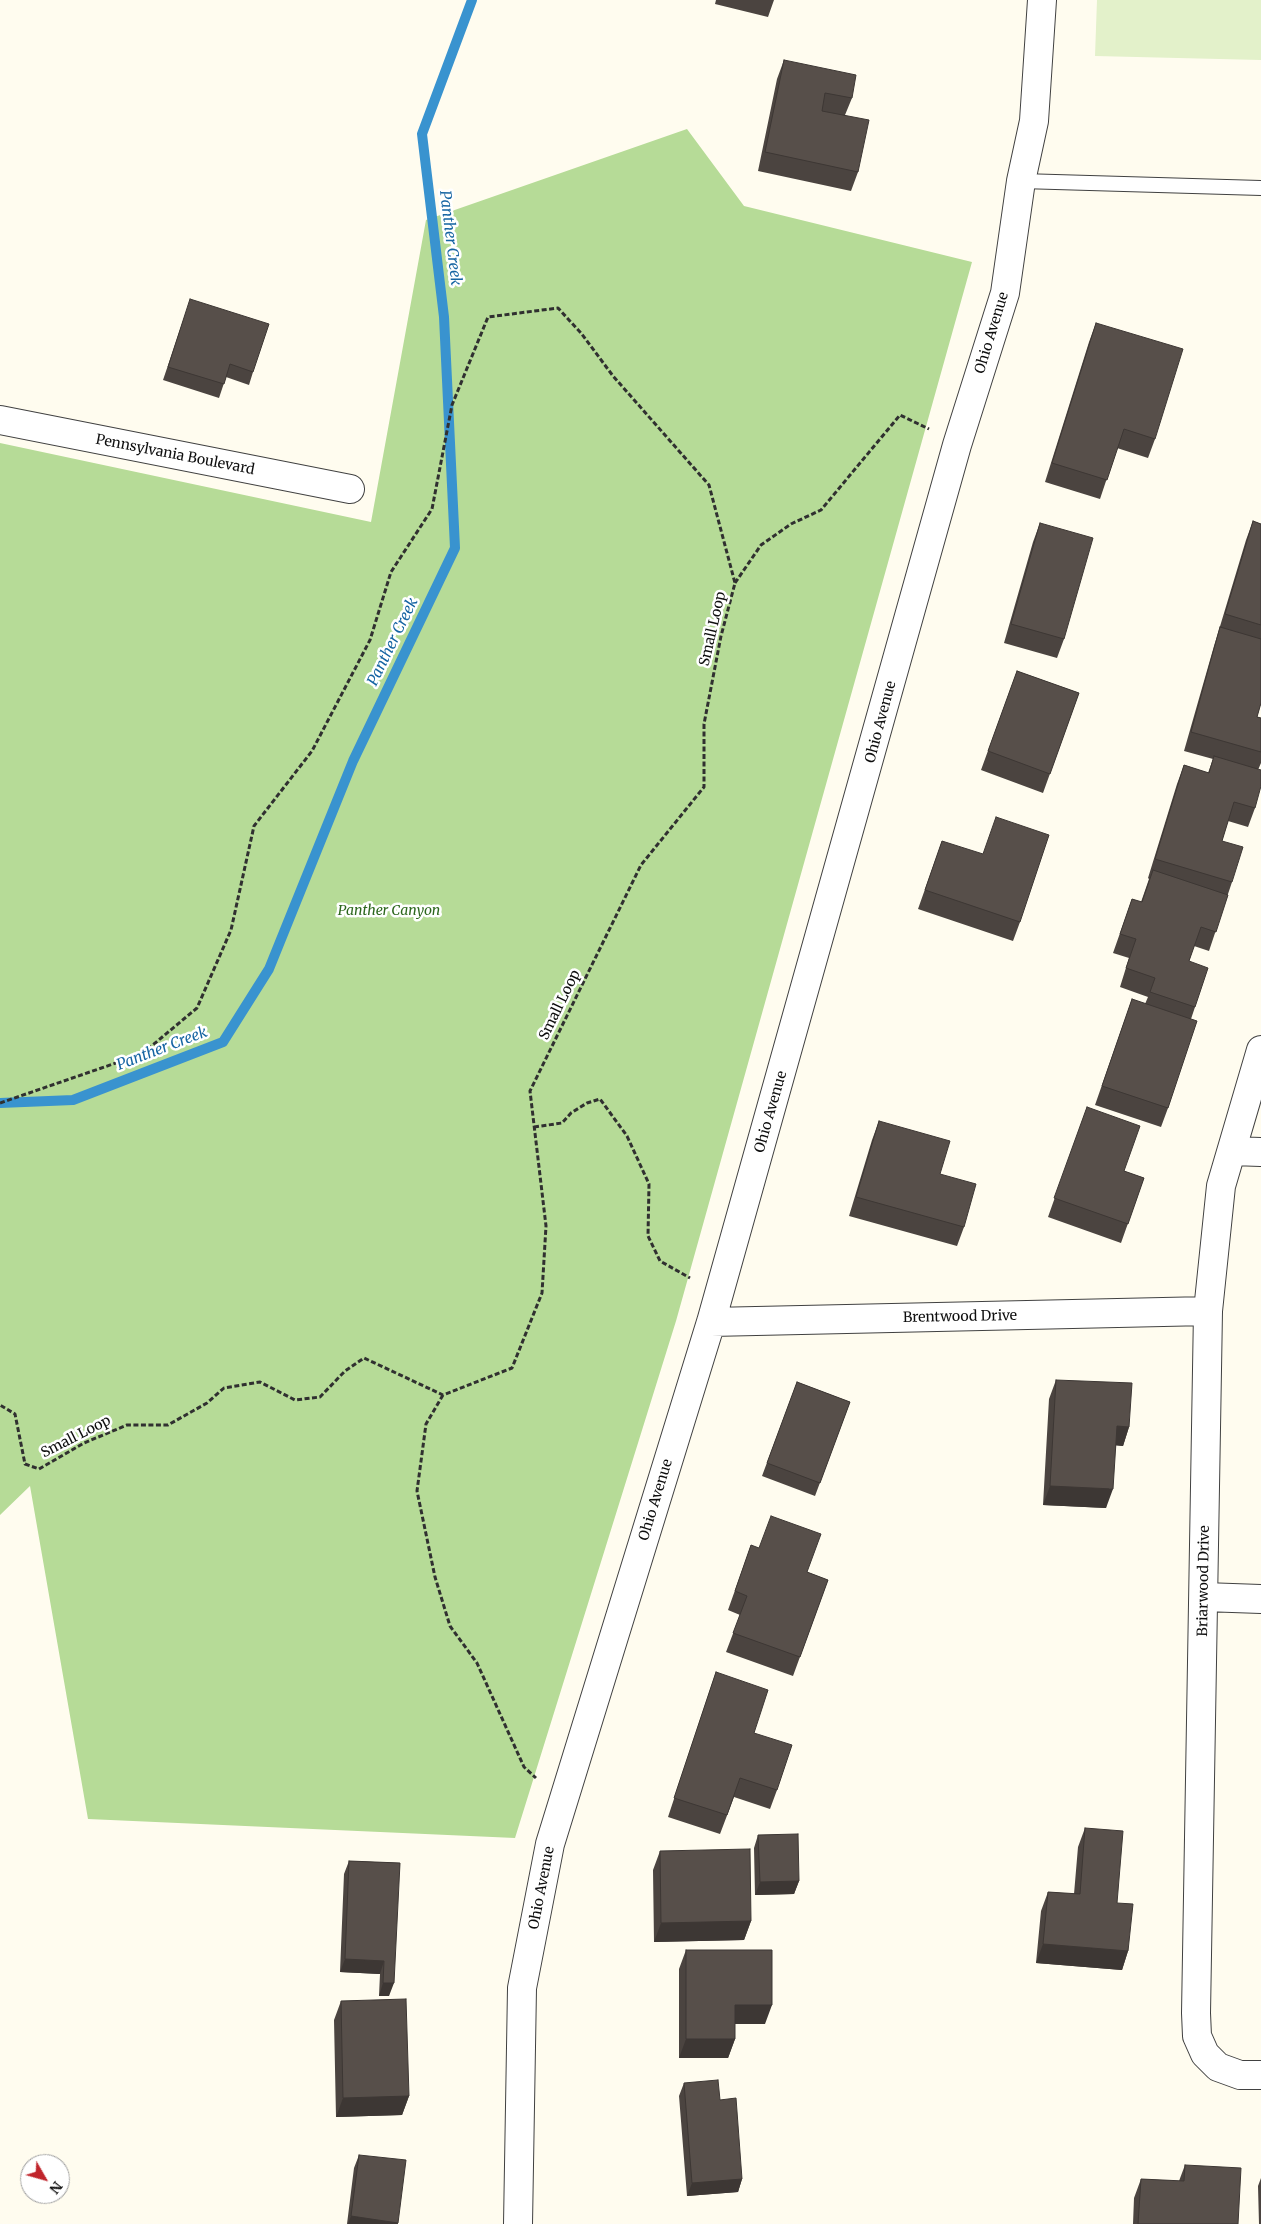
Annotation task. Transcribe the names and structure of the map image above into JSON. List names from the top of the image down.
{
  "streets": {
    "street": [
      "Ohio Avenue",
      "Pennsylvania Boulevard",
      "Brentwood Drive",
      "Briarwood Drive"
    ],
    "path": ["Small Loop"]
  },
  "crossings": [
    ["Ohio Avenue", "Brentwood Drive"],
    ["Brentwood Drive", "Briarwood Drive"]
  ],
  "water": ["Panther Creek"],
  "parks": ["Panther Canyon"],
  "north": "bottom right"
}
